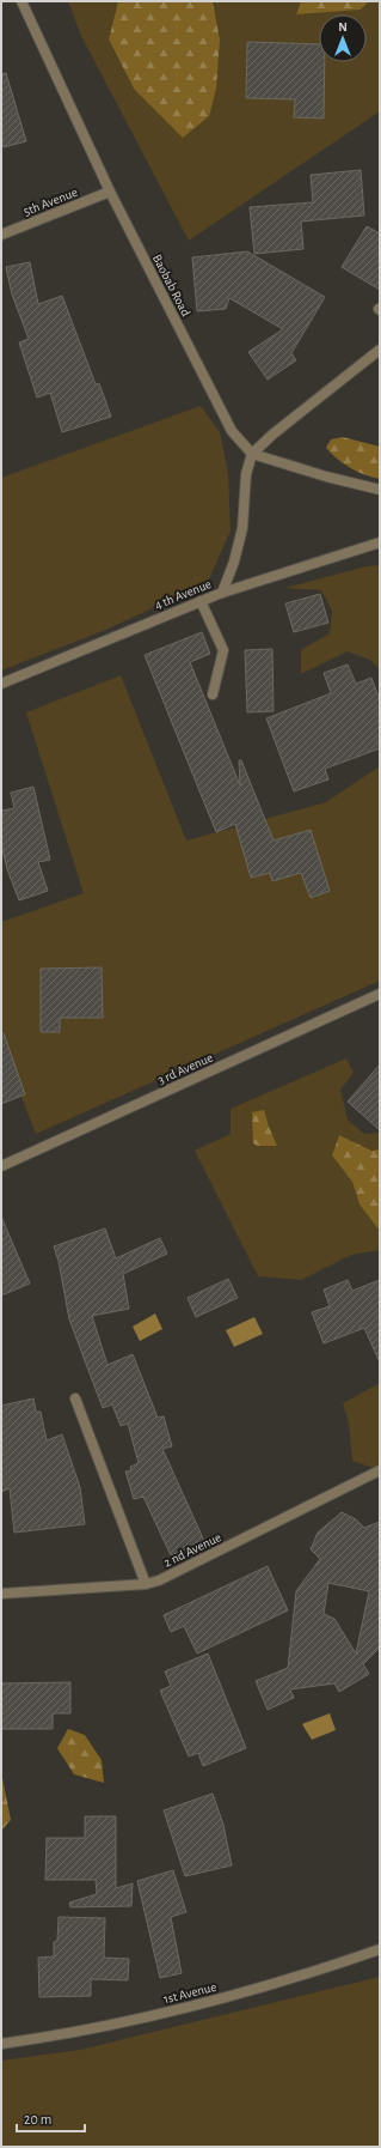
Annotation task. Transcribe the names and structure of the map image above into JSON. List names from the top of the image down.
{
  "streets": {
    "street": [
      "5th Avenue",
      "Baobab Road",
      "4 th Avenue",
      "3 rd Avenue",
      "2 nd Avenue",
      "1st Avenue"
    ]
  },
  "crossings": [
    ["5th Avenue", "Baobab Road"]
  ],
  "scale_bar": "20 m",
  "north": "top"
}
